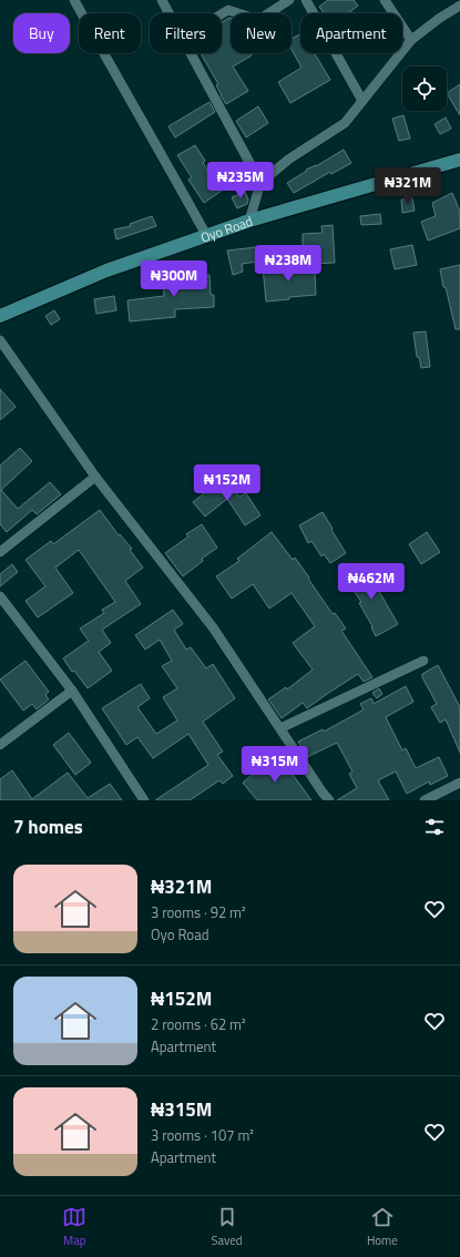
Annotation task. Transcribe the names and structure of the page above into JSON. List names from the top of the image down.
{
  "streets": {
    "street": ["Oyo Road"]
  },
  "page": {
    "chip": [
      "Buy",
      "Rent",
      "Filters",
      "New",
      "Apartment"
    ],
    "price": [
      "₦235M",
      "₦321M",
      "₦238M",
      "₦300M",
      "₦152M",
      "₦462M",
      "₦315M"
    ],
    "heading": "7 homes",
    "list": [
      {
        "name": "₦321M",
        "note": "3 rooms · 92 m² · Oyo Road"
      },
      {
        "name": "₦152M",
        "note": "2 rooms · 62 m² · Apartment"
      },
      {
        "name": "₦315M",
        "note": "3 rooms · 107 m² · Apartment"
      }
    ],
    "tabs": ["Map", "Saved", "Home"]
  }
}
